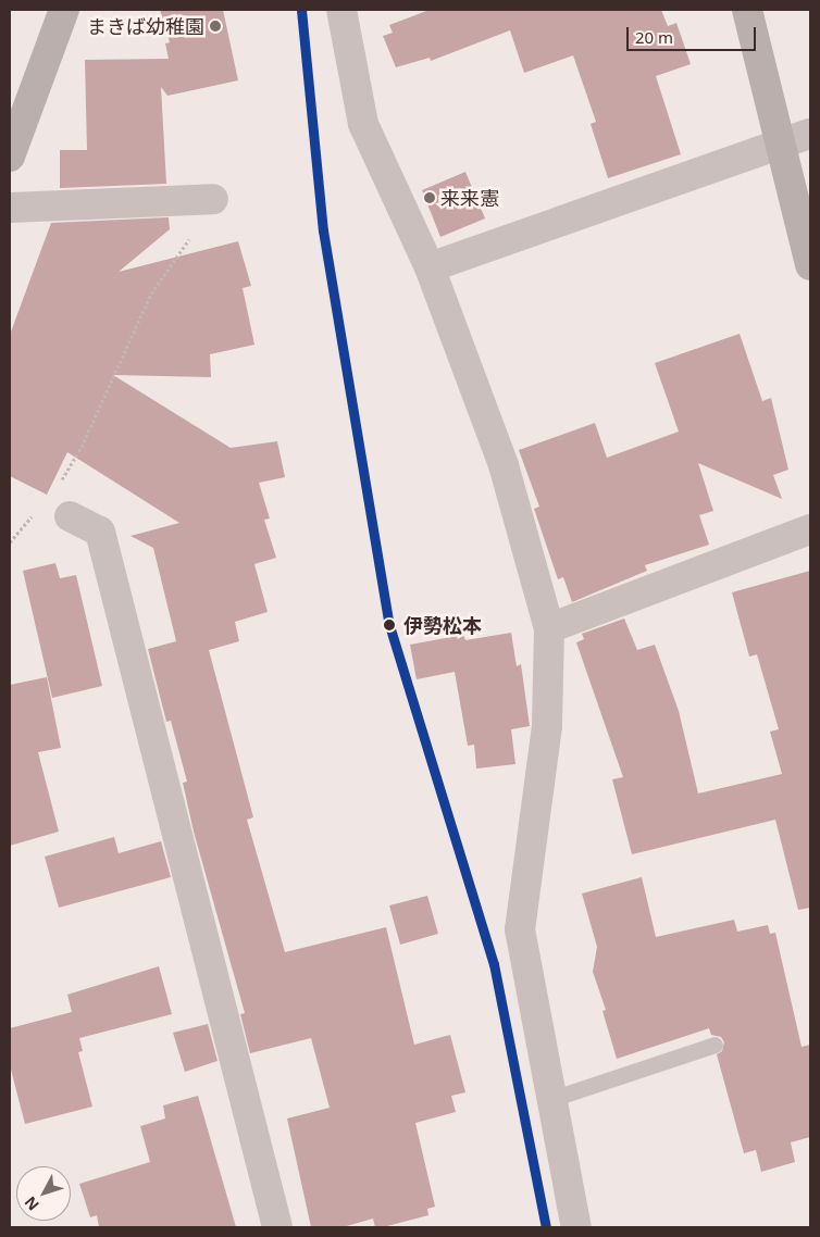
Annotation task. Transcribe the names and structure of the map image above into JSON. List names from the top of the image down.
{
  "places": ["まきば幼稚園", "来来憲", "伊勢松本"],
  "scale_bar": "20 m",
  "north": "bottom left"
}
